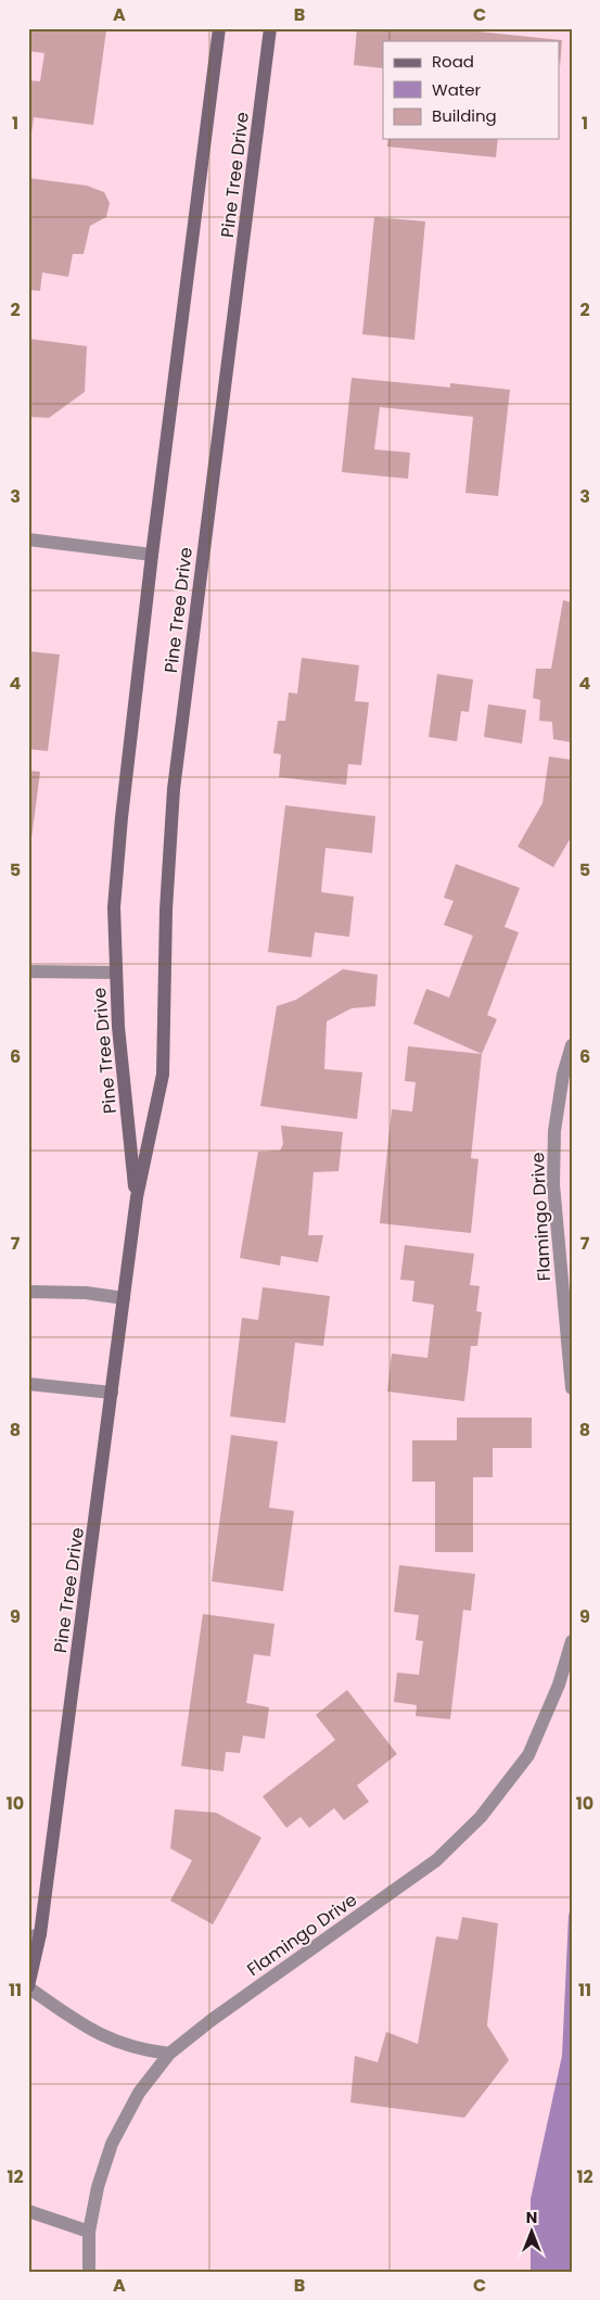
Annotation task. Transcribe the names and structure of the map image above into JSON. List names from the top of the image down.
{
  "streets": {
    "main road": ["Pine Tree Drive"],
    "street": ["Flamingo Drive"]
  },
  "legend": ["Road", "Water", "Building"],
  "north": "top",
  "grid": {
    "columns": ["A", "B", "C"],
    "rows": [
      "1",
      "2",
      "3",
      "4",
      "5",
      "6",
      "7",
      "8",
      "9",
      "10",
      "11",
      "12"
    ]
  }
}
